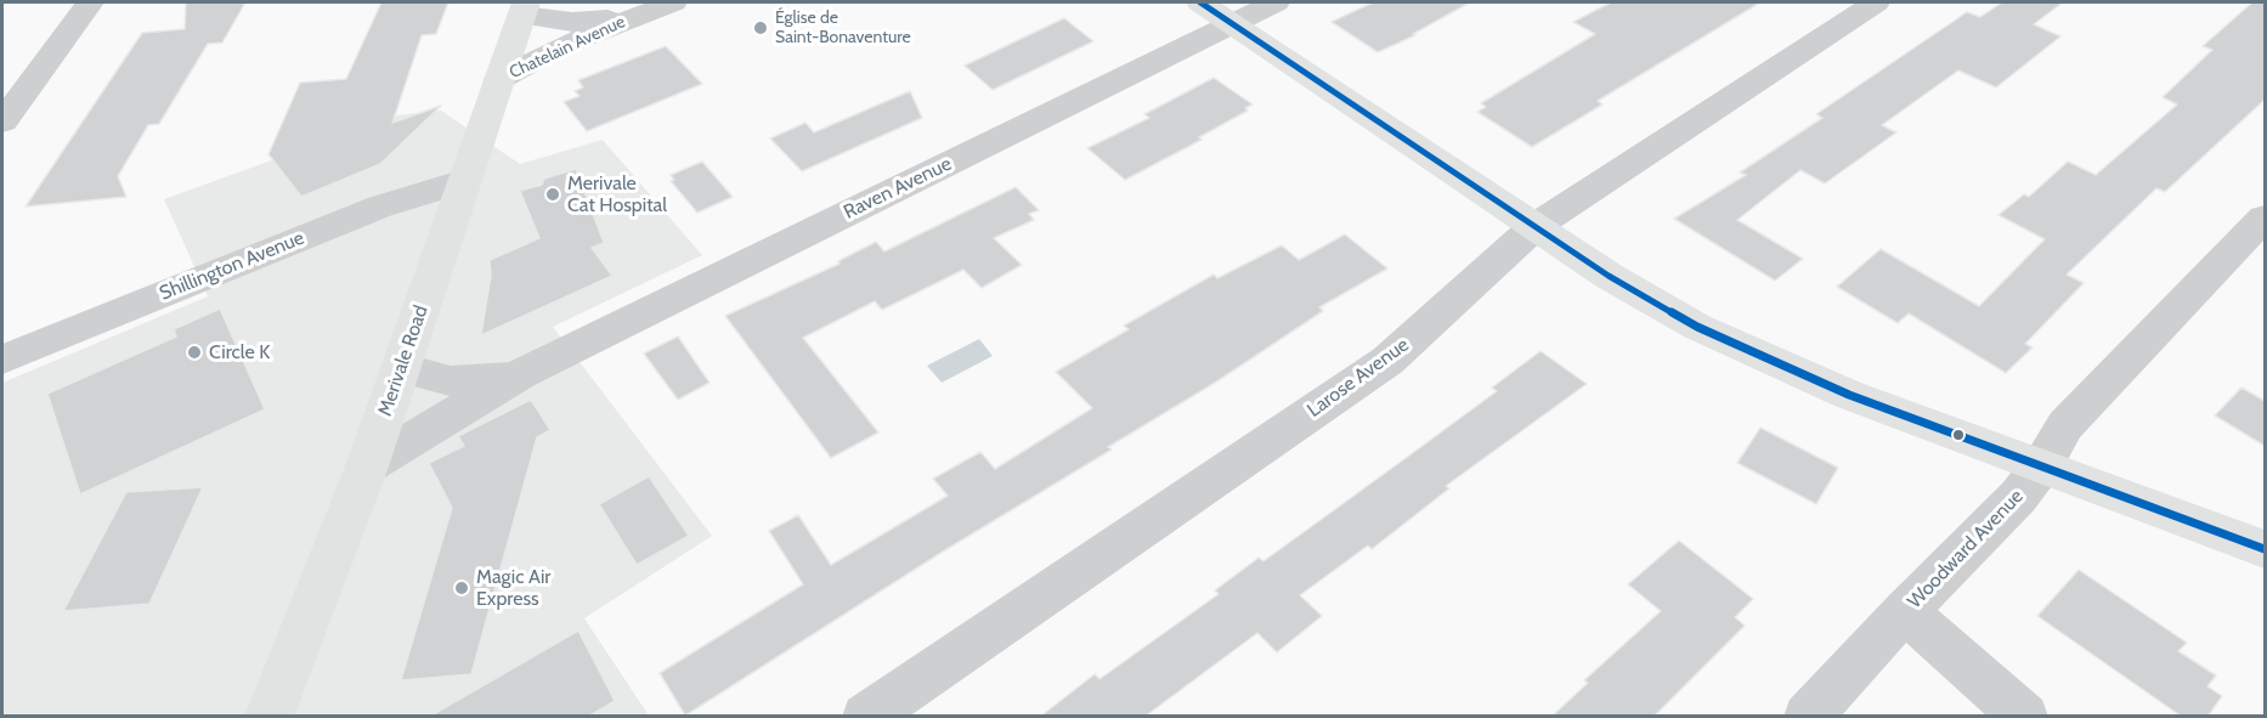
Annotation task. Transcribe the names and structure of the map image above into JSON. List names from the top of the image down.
{
  "streets": {
    "main road": ["Merivale Road"],
    "street": [
      "Chatelain Avenue",
      "Raven Avenue",
      "Shillington Avenue",
      "Larose Avenue",
      "Woodward Avenue"
    ]
  },
  "crossings": [
    ["Chatelain Avenue", "Merivale Road"],
    ["Raven Avenue", "Merivale Road"],
    ["Shillington Avenue", "Merivale Road"]
  ],
  "places": [
    "Église de Saint-Bonaventure",
    "Merivale Cat Hospital",
    "Circle K",
    "Magic Air Express"
  ]
}
